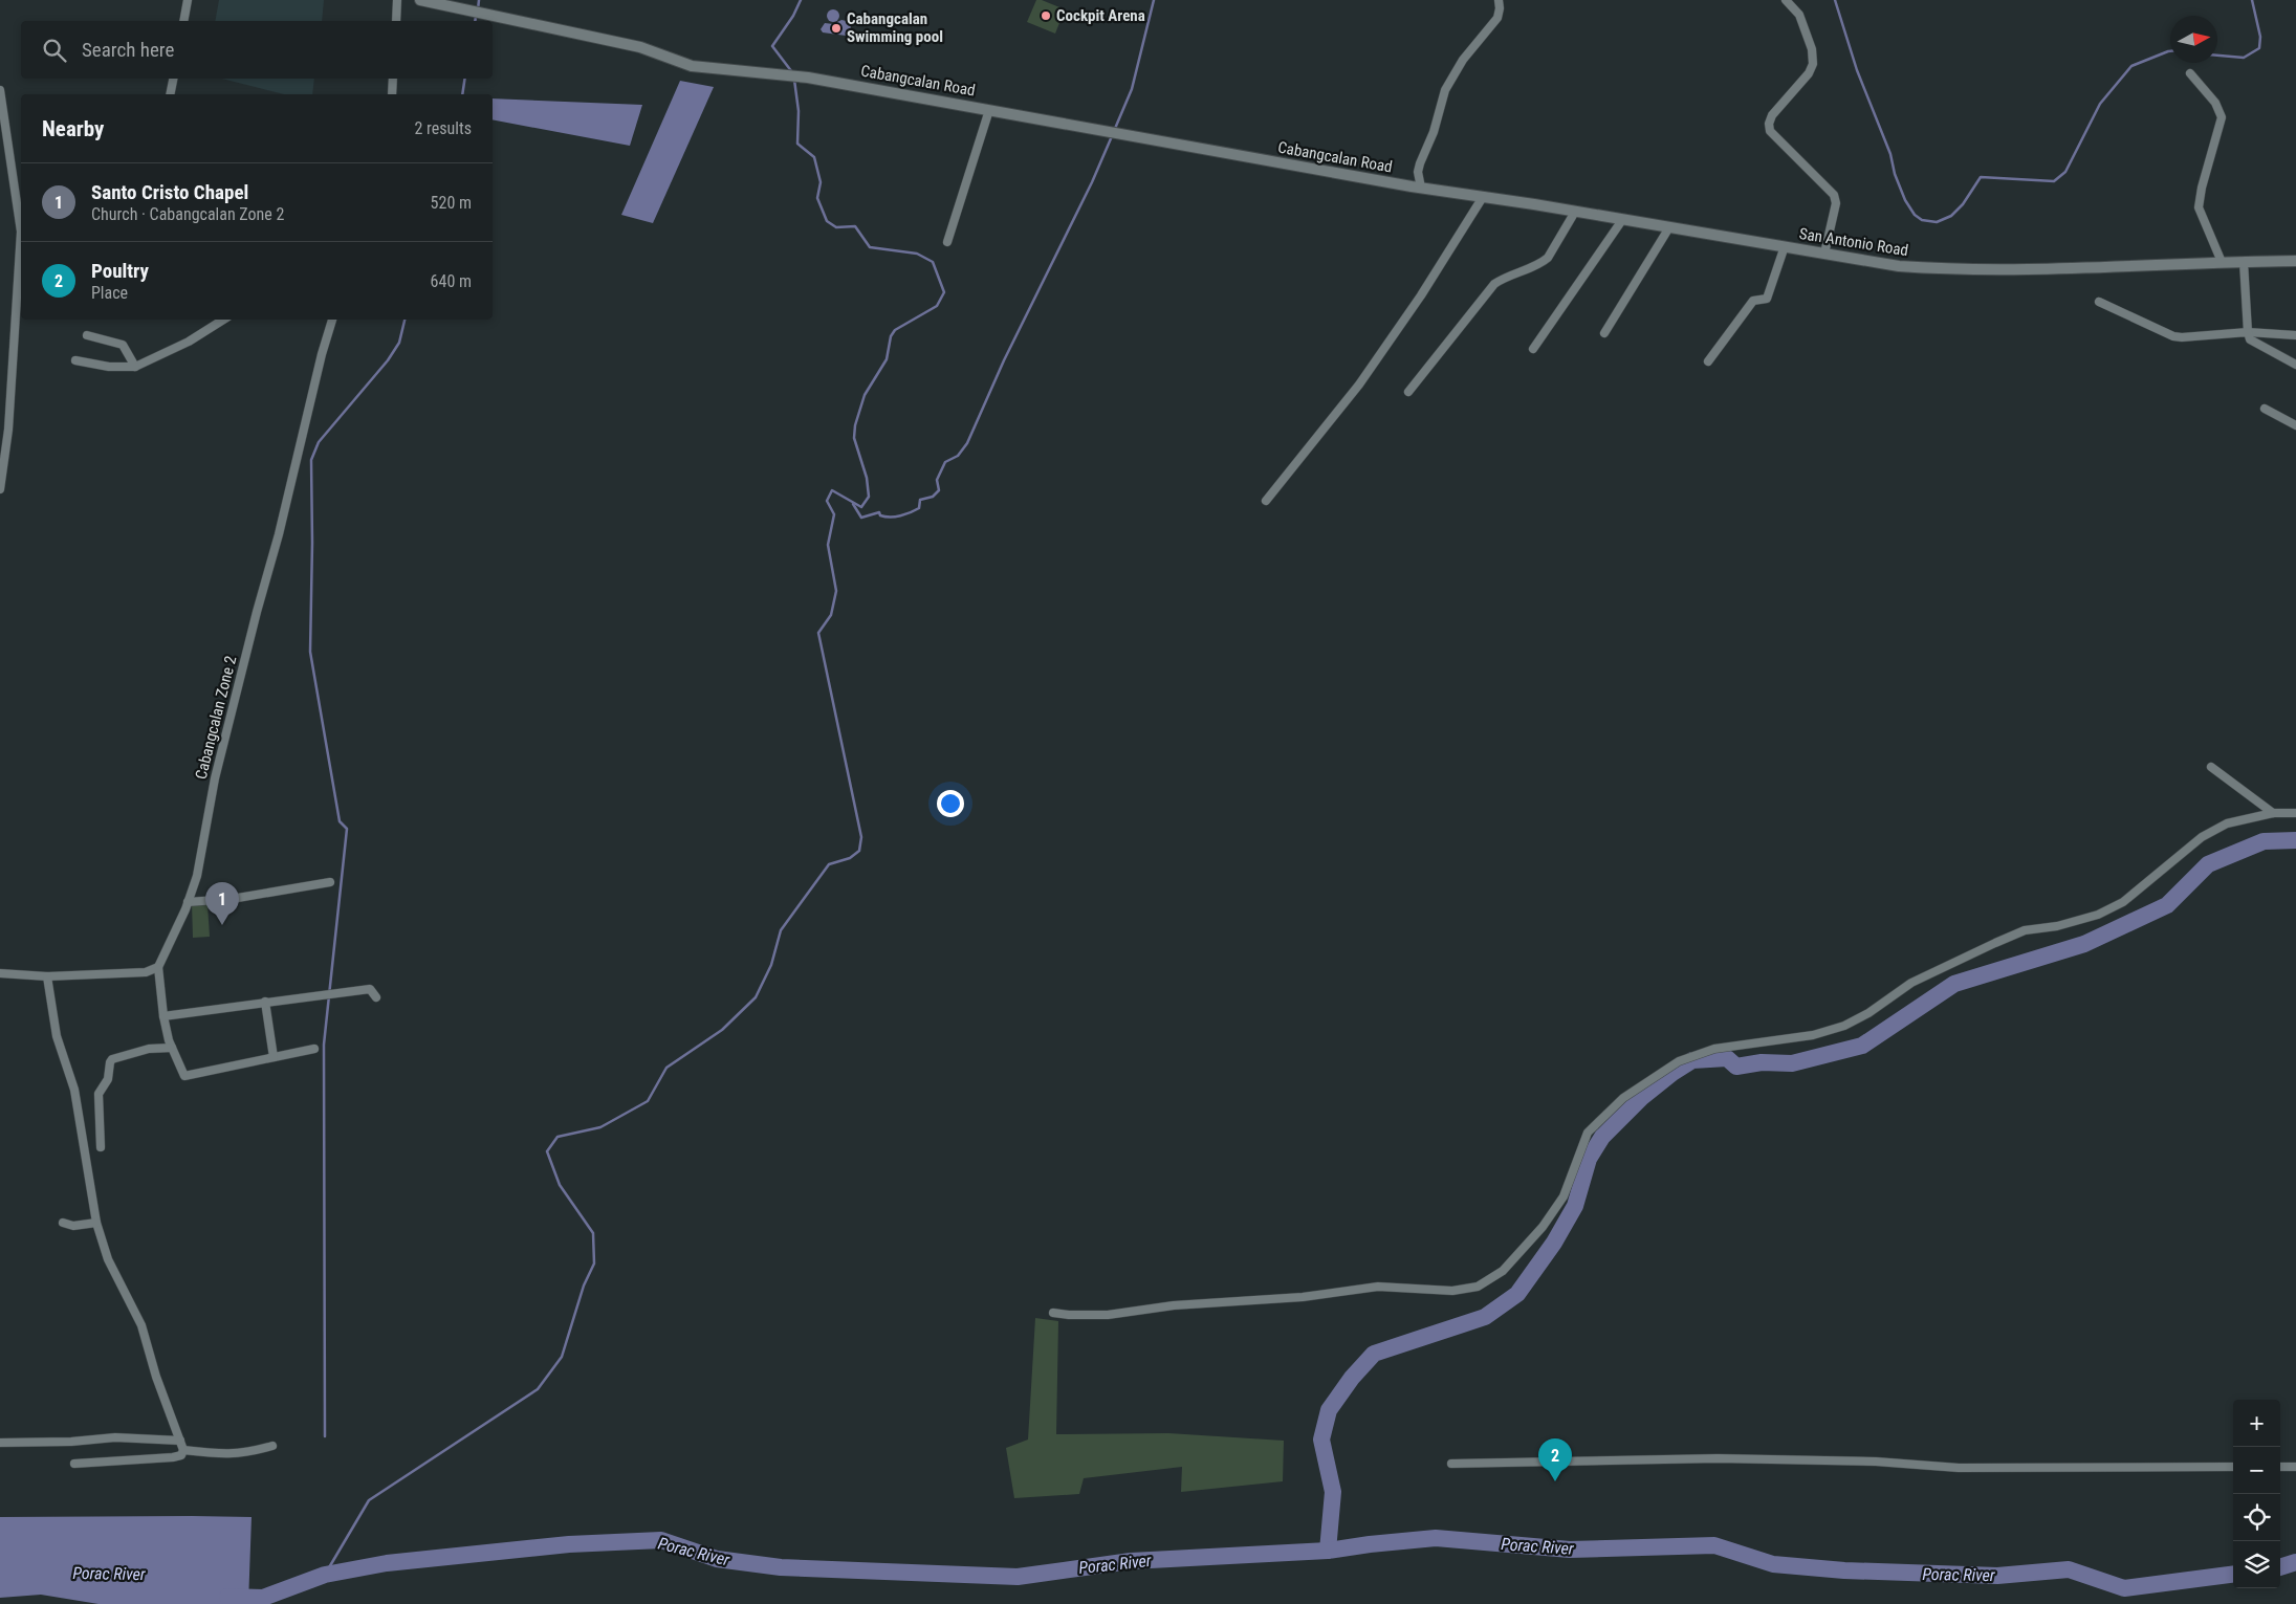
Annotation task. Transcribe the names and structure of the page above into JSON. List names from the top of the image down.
{
  "streets": {
    "street": ["Cabangcalan Road", "San Antonio Road", "Cabangcalan Zone 2"]
  },
  "crossings": [
    ["Cabangcalan Road", "San Antonio Road"]
  ],
  "water": ["Porac River"],
  "places": ["Cockpit Arena", "Cabangcalan Swimming pool"],
  "north": "right",
  "page": {
    "search": "Search here",
    "heading": ["Nearby", "2 results"],
    "list": [
      {
        "mark": "1",
        "name": "Santo Cristo Chapel",
        "note": "Church · Cabangcalan Zone 2",
        "value": "520 m"
      },
      {
        "mark": "2",
        "name": "Poultry",
        "note": "Place",
        "value": "640 m"
      }
    ],
    "pins": ["1", "2"],
    "map_buttons": ["+", "−"]
  }
}
